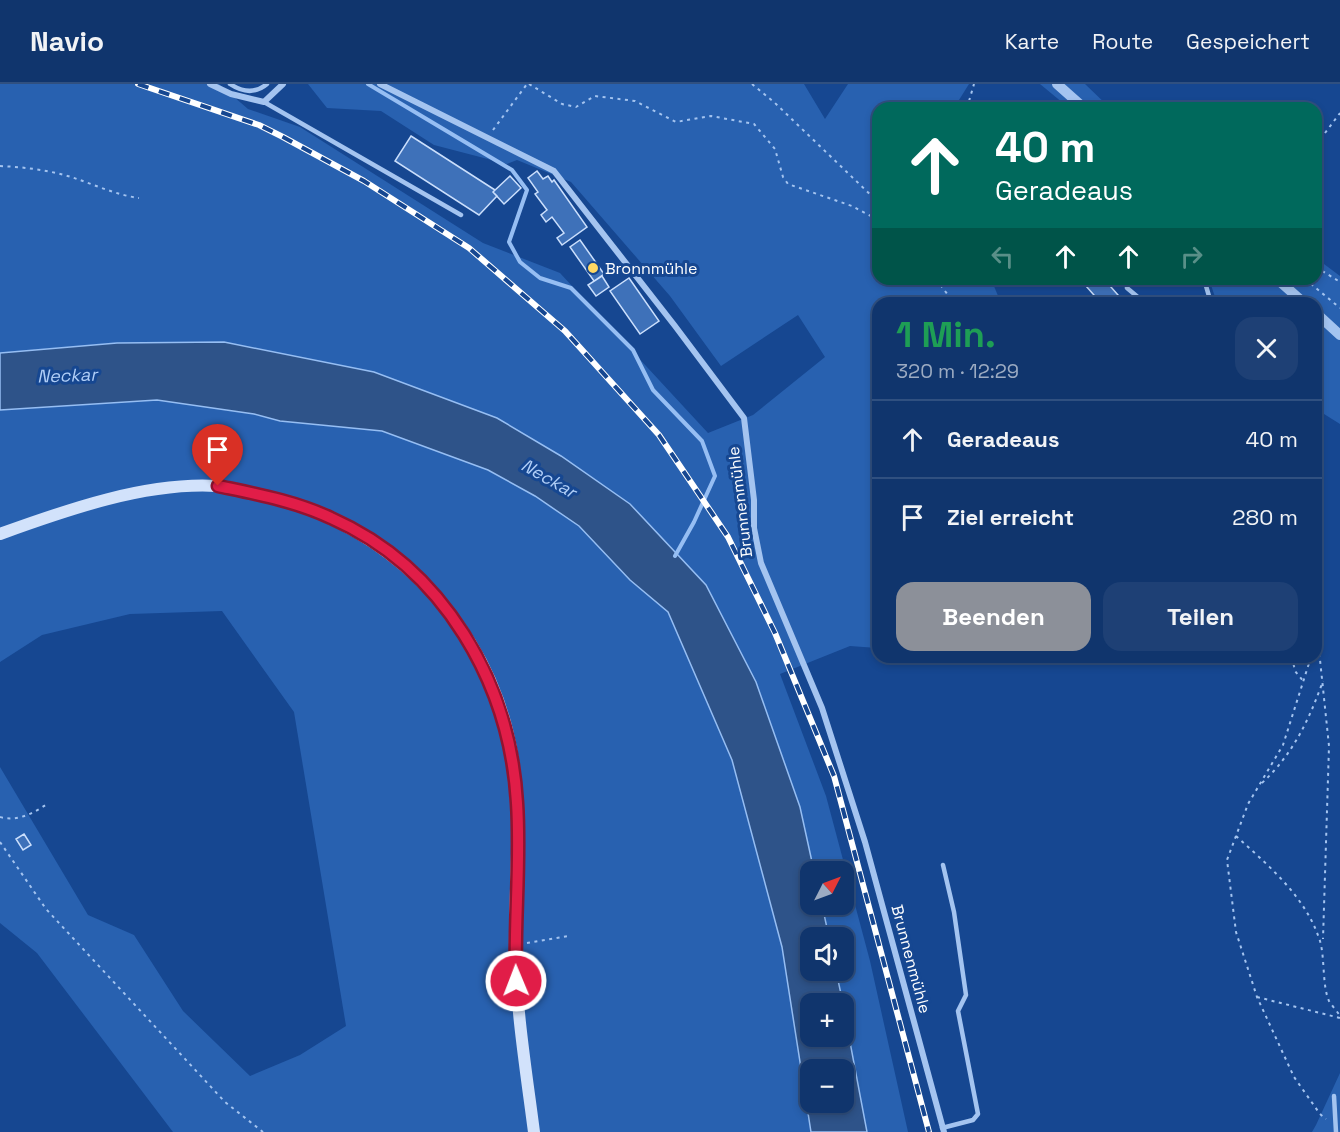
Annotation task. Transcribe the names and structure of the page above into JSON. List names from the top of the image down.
{
  "streets": {
    "street": ["Brunnenmühle"]
  },
  "water": ["Neckar"],
  "places": ["Bronnmühle"],
  "north": "top right",
  "page": {
    "header": "Navio",
    "nav": ["Karte", "Route", "Gespeichert"],
    "turn": ["40 m", "Geradeaus"],
    "heading": ["1 Min.", "320 m · 12:29"],
    "list": [
      {
        "name": "Geradeaus",
        "value": "40 m"
      },
      {
        "name": "Ziel erreicht",
        "value": "280 m"
      }
    ],
    "buttons": ["Beenden", "Teilen"],
    "map_buttons": ["+", "−"]
  }
}
